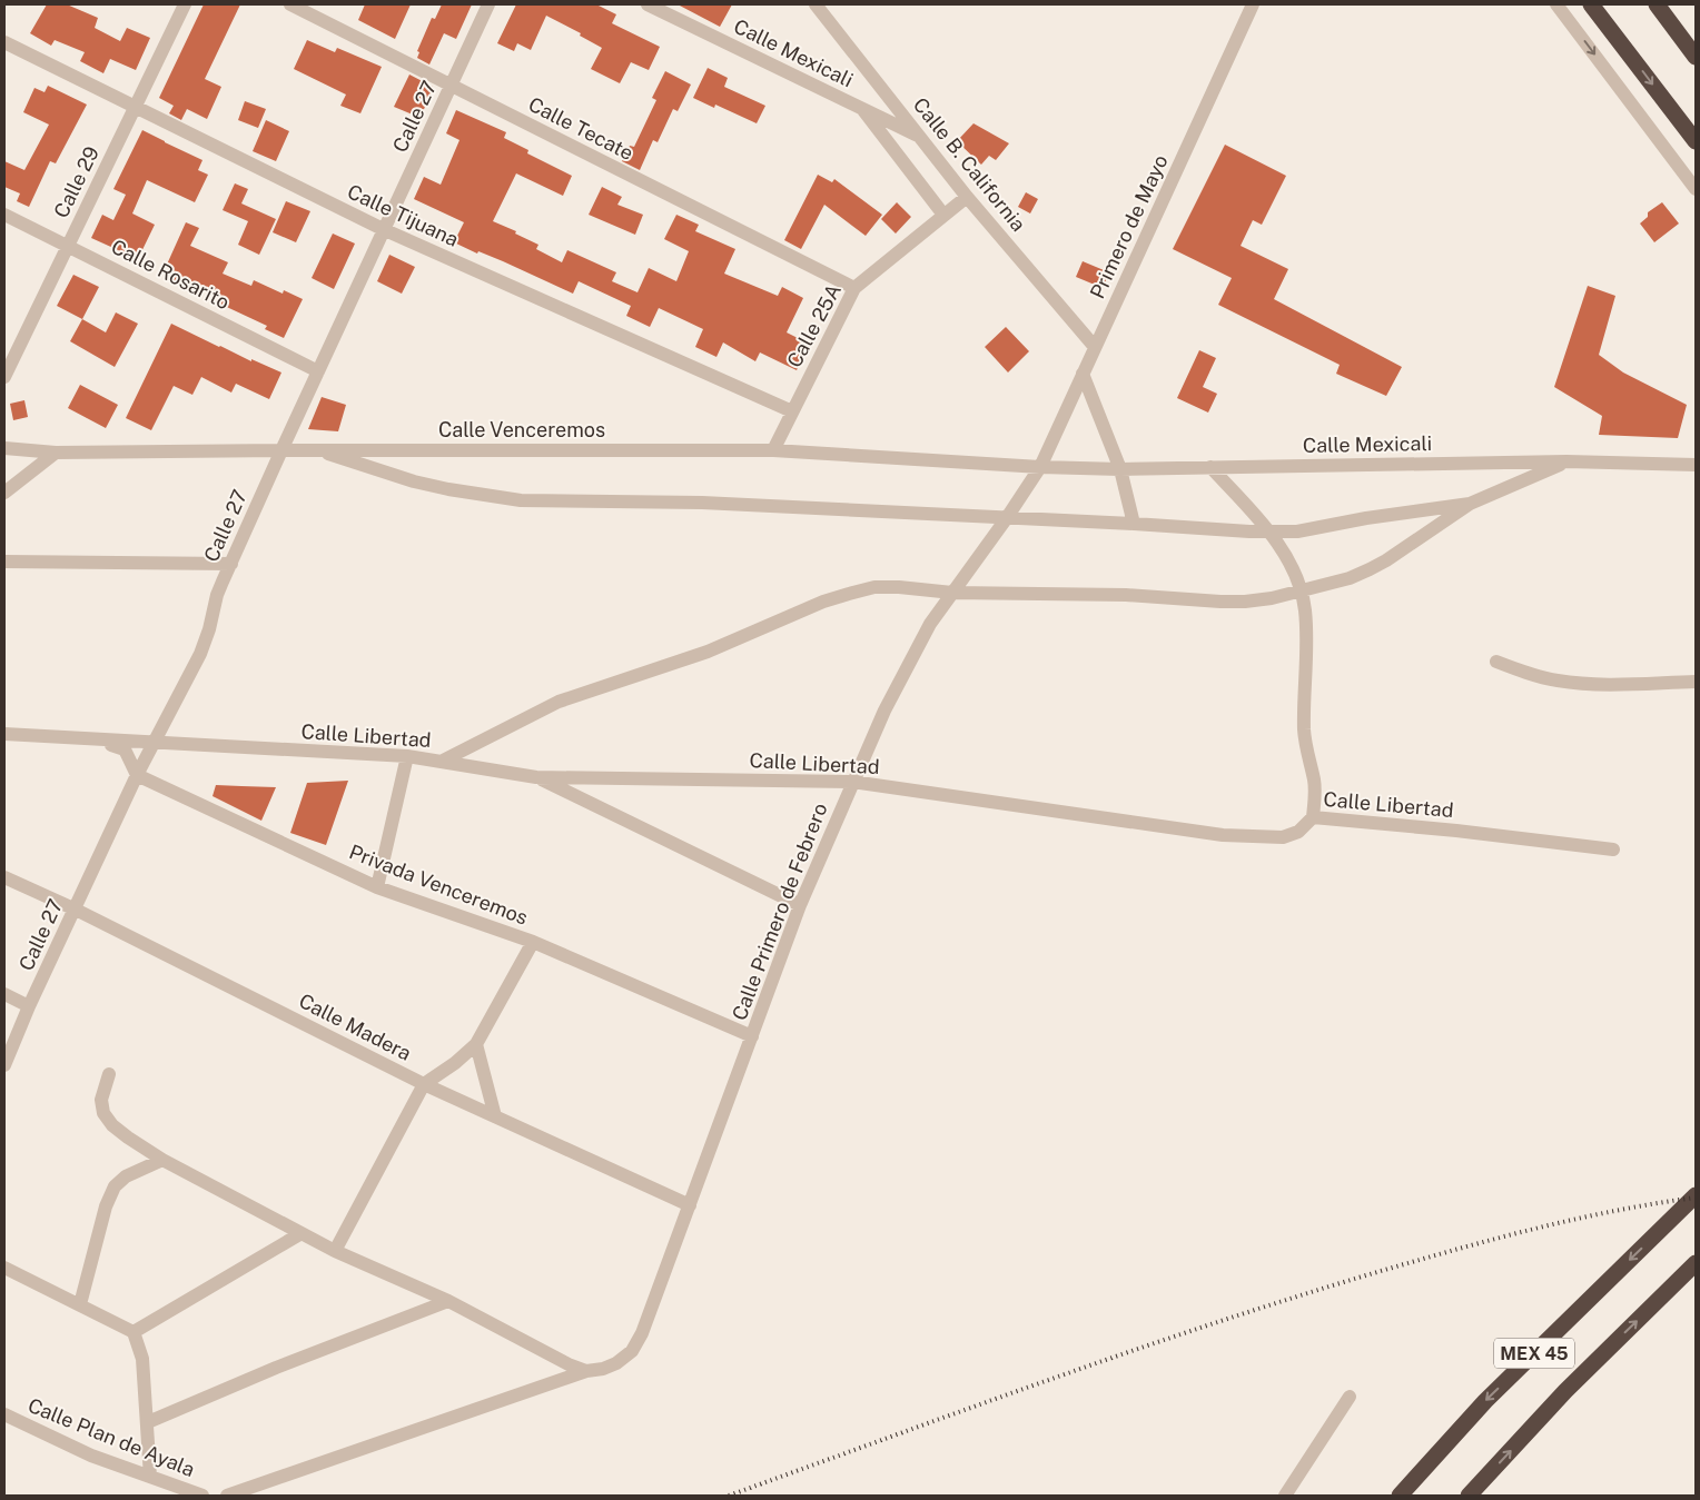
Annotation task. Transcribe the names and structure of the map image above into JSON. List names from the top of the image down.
{
  "streets": {
    "highway": ["MEX 45"],
    "street": [
      "Calle Mexicali",
      "Calle 27",
      "Calle Tecate",
      "Calle B. California",
      "Calle 29",
      "Calle Tijuana",
      "Primero de Mayo",
      "Calle Rosarito",
      "Calle 25A",
      "Calle Venceremos",
      "Calle Libertad",
      "Privada Venceremos",
      "Calle Primero de Febrero",
      "Calle Madera",
      "Calle Plan de Ayala"
    ]
  },
  "crossings": [
    ["Calle Mexicali", "Calle B. California"],
    ["Calle Mexicali", "Primero de Mayo"],
    ["Calle Mexicali", "Calle 25A"],
    ["Calle Mexicali", "Calle Venceremos"],
    ["Calle Mexicali", "Calle Primero de Febrero"],
    ["Calle 27", "Calle Tecate"],
    ["Calle 27", "Calle Tijuana"],
    ["Calle 27", "Calle Rosarito"],
    ["Calle 27", "Calle Venceremos"],
    ["Calle 27", "Calle Libertad"],
    ["Calle 27", "Privada Venceremos"],
    ["Calle 27", "Calle Madera"],
    ["Calle Tecate", "Calle 25A"],
    ["Calle B. California", "Primero de Mayo"],
    ["Calle B. California", "Calle 25A"],
    ["Calle 29", "Calle Tijuana"],
    ["Calle 29", "Calle Rosarito"],
    ["Calle Tijuana", "Calle 25A"],
    ["Primero de Mayo", "Calle Venceremos"],
    ["Primero de Mayo", "Calle Primero de Febrero"],
    ["Calle 25A", "Calle Venceremos"],
    ["Calle Venceremos", "Calle Primero de Febrero"],
    ["Calle Libertad", "Calle Primero de Febrero"],
    ["Privada Venceremos", "Calle Primero de Febrero"],
    ["Calle Primero de Febrero", "Calle Madera"]
  ]
}
